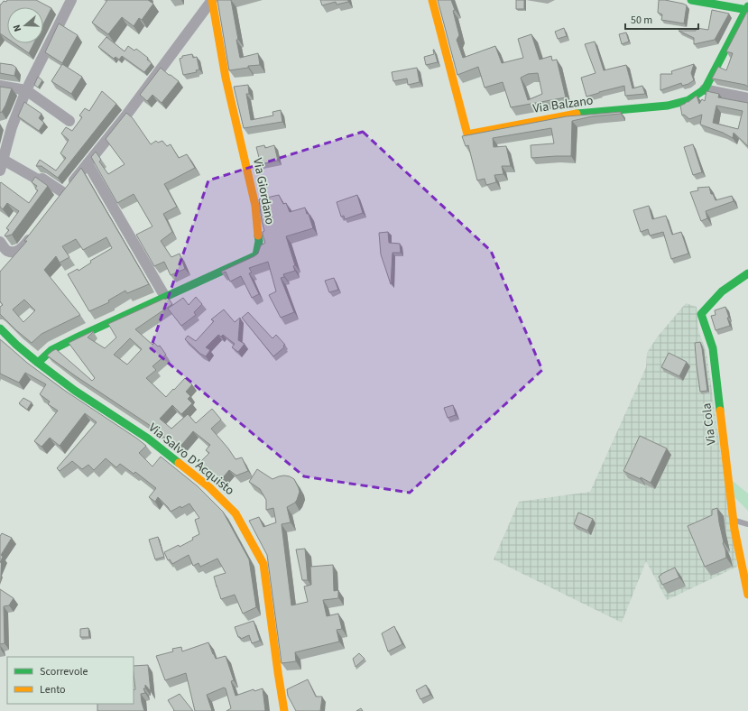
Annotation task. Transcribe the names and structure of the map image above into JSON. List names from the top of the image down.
{
  "streets": {
    "street": [
      "Via Balzano",
      "Via Giordano",
      "Via Cola",
      "Via Salvo D'Acquisto"
    ]
  },
  "crossings": [
    ["Via Giordano", "Via Salvo D'Acquisto"]
  ],
  "legend": ["Scorrevole", "Lento"],
  "scale_bar": "50 m",
  "north": "left"
}
